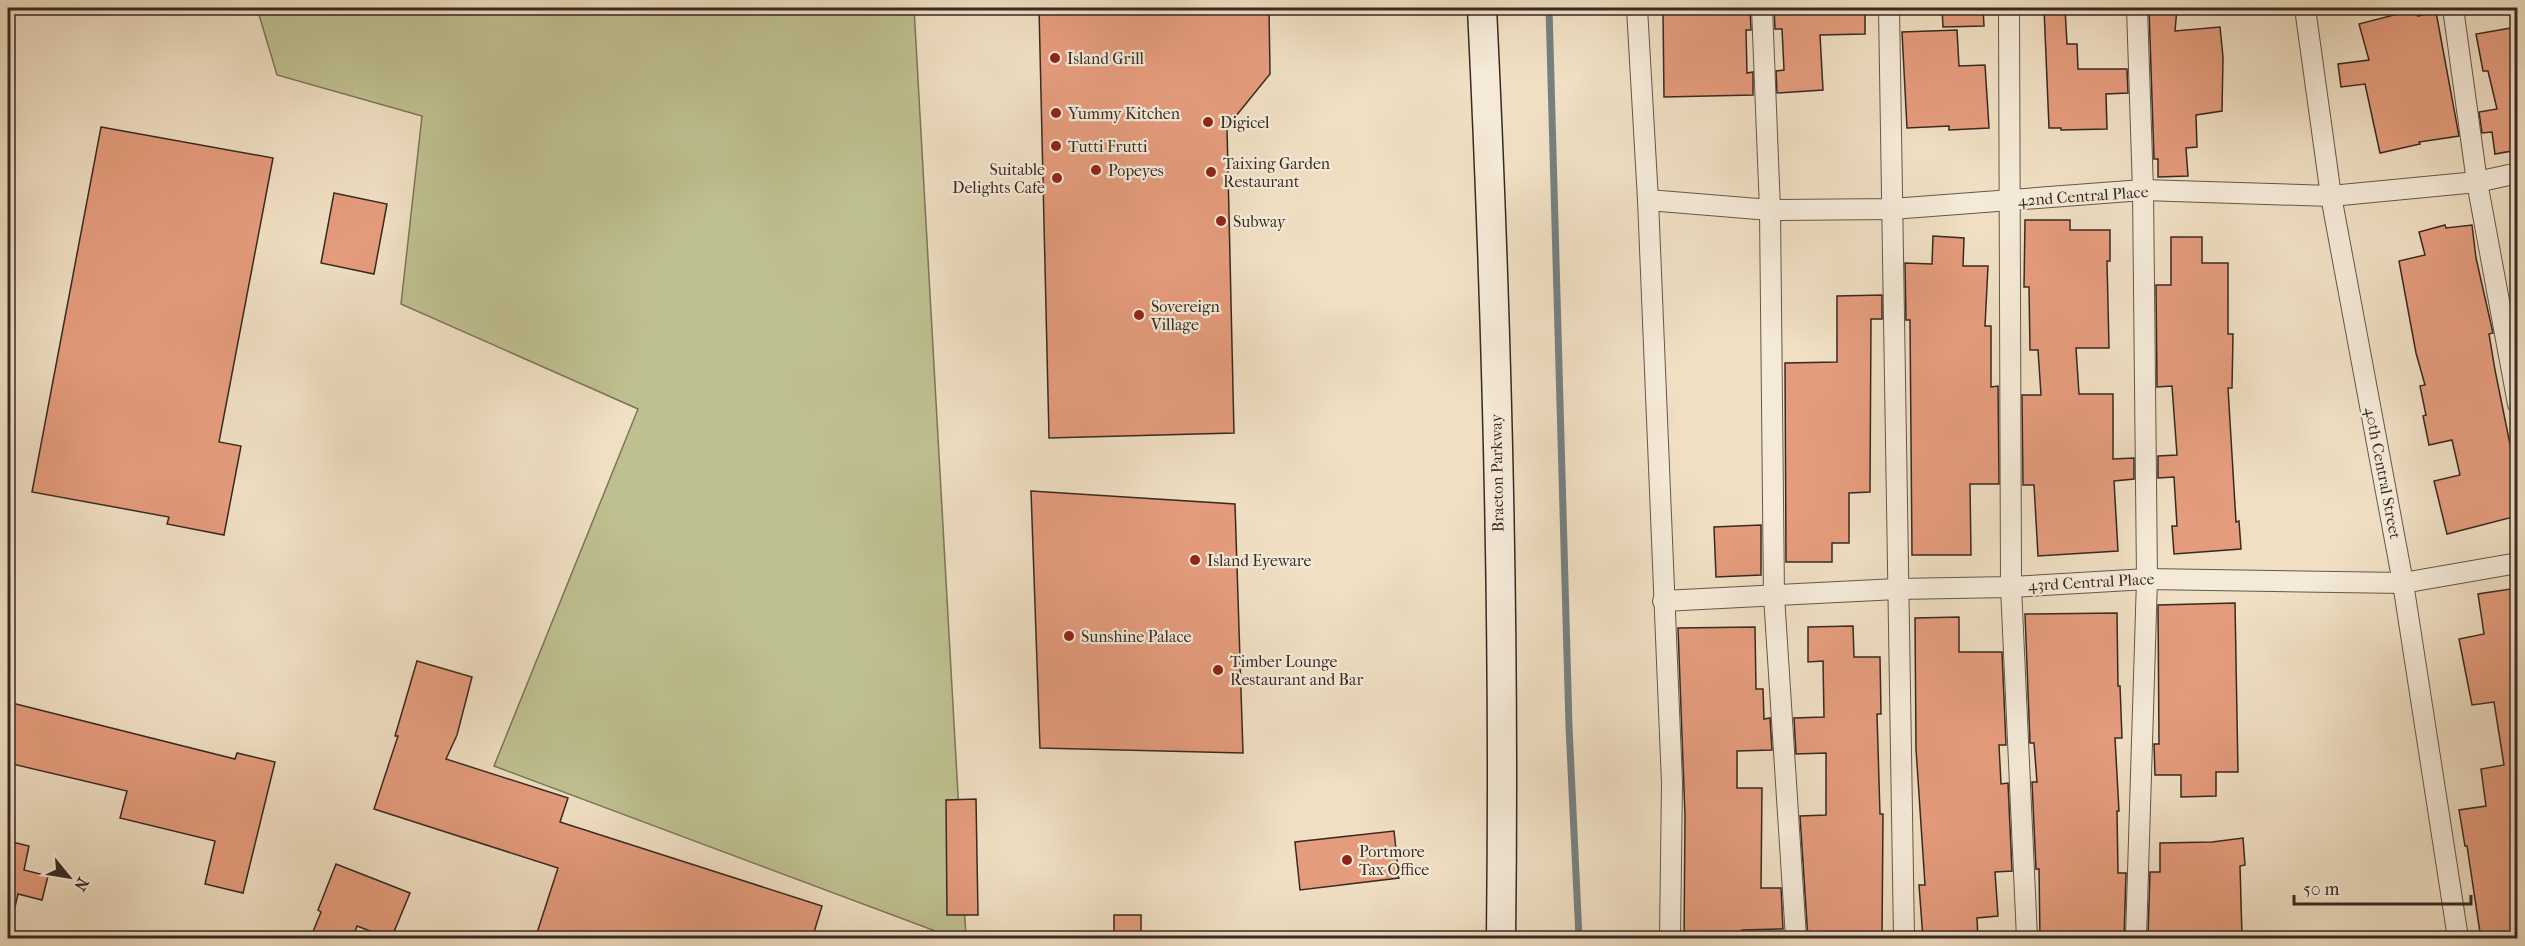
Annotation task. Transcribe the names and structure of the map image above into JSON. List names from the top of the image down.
{
  "streets": {
    "main road": ["Braeton Parkway"],
    "street": ["42nd Central Place", "40th Central Street", "43rd Central Place"]
  },
  "crossings": [
    ["42nd Central Place", "40th Central Street"],
    ["40th Central Street", "43rd Central Place"]
  ],
  "places": [
    "Island Grill",
    "Yummy Kitchen",
    "Digicel",
    "Tutti Frutti",
    "Popeyes",
    "Taixing Garden Restaurant",
    "Suitable Delights Cafe",
    "Subway",
    "Sovereign Village",
    "Island Eyeware",
    "Sunshine Palace",
    "Timber Lounge Restaurant and Bar",
    "Portmore Tax Office"
  ],
  "scale_bar": "50 m",
  "north": "bottom right"
}
